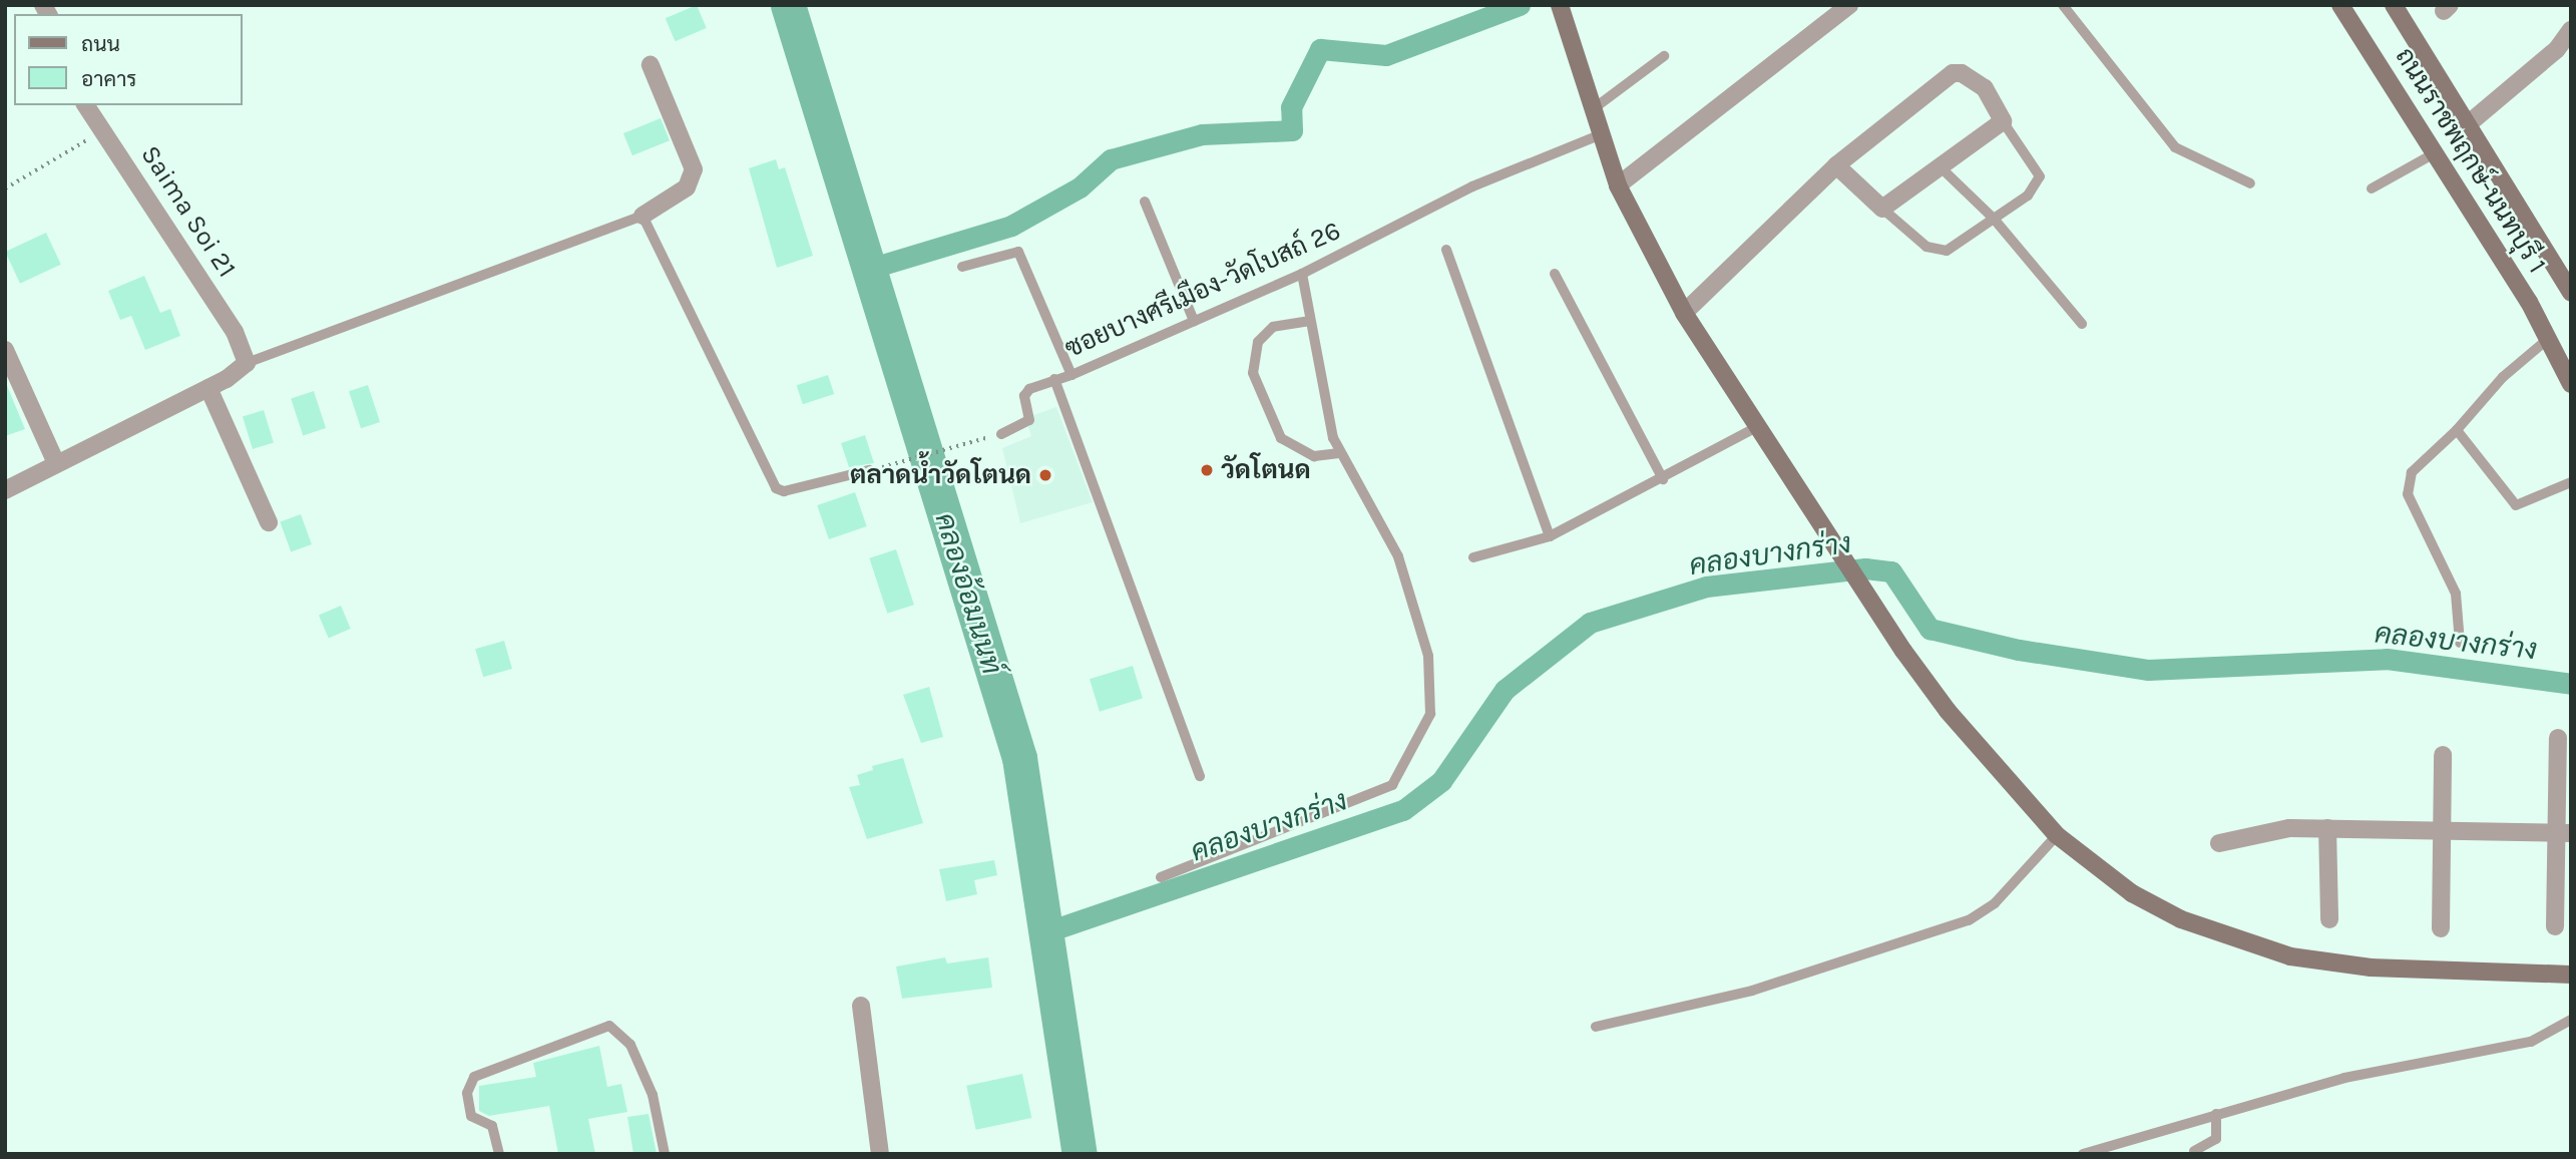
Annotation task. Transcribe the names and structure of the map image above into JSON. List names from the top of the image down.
{
  "streets": {
    "street": ["ถนนราชพฤกษ์-นนทบุรี 1", "Saima Soi 21"],
    "lane": ["ซอยบางศรีเมือง-วัดโบสถ์ 26"]
  },
  "water": ["คลองบางกร่าง", "คลองอ้อมนนท์"],
  "places": ["วัดโตนด", "ตลาดน้ำวัดโตนด"],
  "legend": ["ถนน", "อาคาร"]
}
